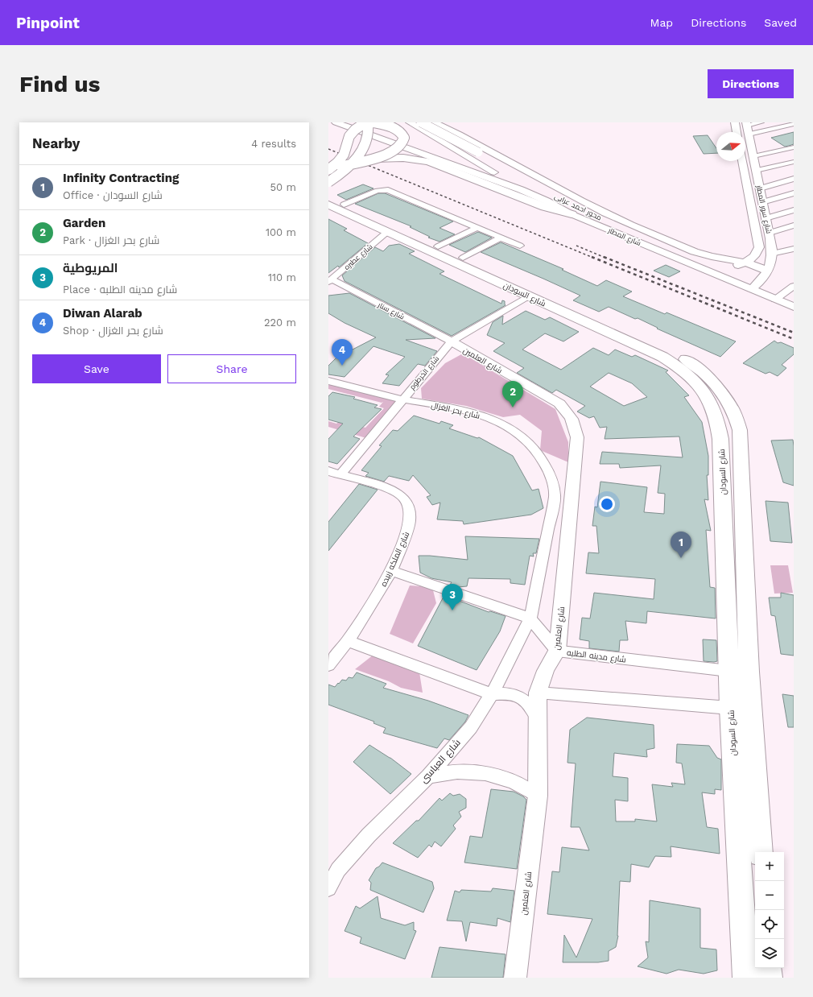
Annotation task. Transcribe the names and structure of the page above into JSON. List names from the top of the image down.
{
  "streets": {
    "main road": ["شارع السودان"],
    "street": [
      "محور احمد عرابى",
      "شارع سور المطار",
      "شارع المطار",
      "شارع عطبره",
      "شارع سنار",
      "شارع العلمين",
      "شارع الخرطوم",
      "شارع بحر الغزال",
      "شارع الملكه زبيده",
      "شارع مدينه الطلبه",
      "شارع العباسى"
    ]
  },
  "crossings": [
    ["محور احمد عرابى", "شارع سور المطار"],
    ["شارع سور المطار", "شارع المطار"],
    ["شارع عطبره", "شارع السودان"],
    ["شارع عطبره", "شارع سنار"],
    ["شارع السودان", "شارع الخرطوم"],
    ["شارع السودان", "شارع مدينه الطلبه"],
    ["شارع سنار", "شارع العلمين"],
    ["شارع سنار", "شارع الخرطوم"],
    ["شارع العلمين", "شارع الخرطوم"],
    ["شارع العلمين", "شارع مدينه الطلبه"],
    ["شارع الخرطوم", "شارع بحر الغزال"],
    ["شارع الخرطوم", "شارع الملكه زبيده"],
    ["شارع بحر الغزال", "شارع مدينه الطلبه"],
    ["شارع بحر الغزال", "شارع العباسى"],
    ["شارع مدينه الطلبه", "شارع العباسى"]
  ],
  "north": "right",
  "page": {
    "header": "Pinpoint",
    "nav": ["Map", "Directions", "Saved"],
    "buttons": [
      "Directions",
      ["Save", "Share"]
    ],
    "title": "Find us",
    "heading": ["Nearby", "4 results"],
    "list": [
      {
        "mark": "1",
        "name": "Infinity Contracting",
        "note": "Office · شارع السودان",
        "value": "50 m"
      },
      {
        "mark": "2",
        "name": "Garden",
        "note": "Park · شارع بحر الغزال",
        "value": "100 m"
      },
      {
        "mark": "3",
        "name": "المريوطية",
        "note": "Place · شارع مدينه الطلبه",
        "value": "110 m"
      },
      {
        "mark": "4",
        "name": "Diwan Alarab",
        "note": "Shop · شارع بحر الغزال",
        "value": "220 m"
      }
    ],
    "pins": [
      "4",
      "2",
      "1",
      "3"
    ],
    "map_buttons": ["+", "−"]
  }
}
